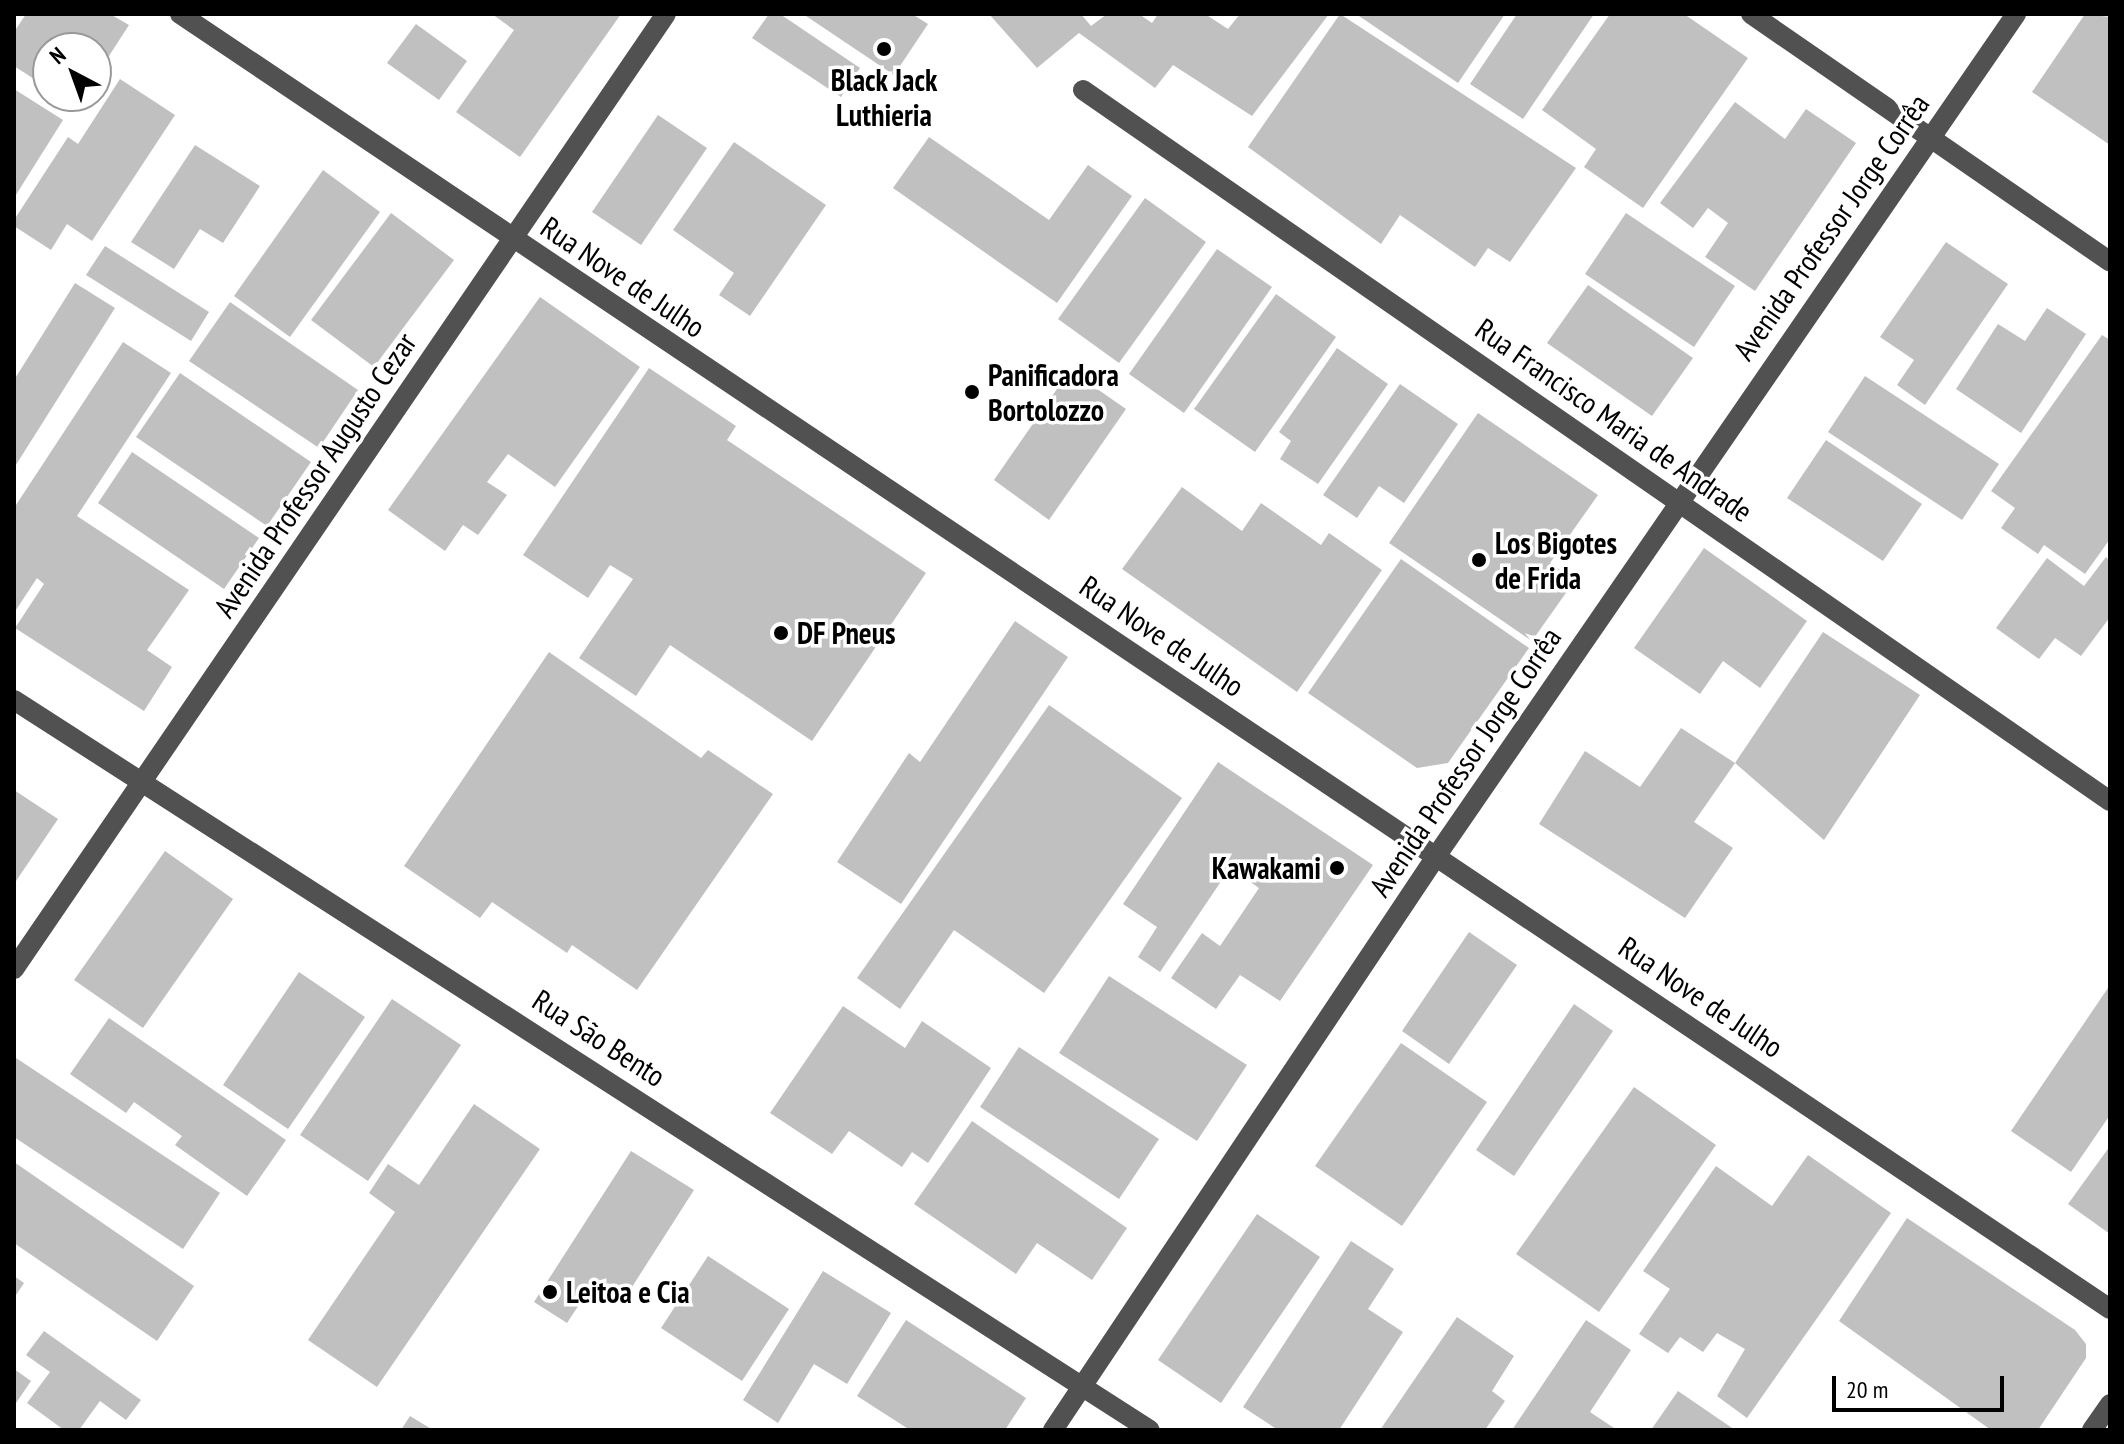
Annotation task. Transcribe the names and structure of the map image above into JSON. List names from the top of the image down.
{
  "streets": {
    "street": [
      "Avenida Professor Jorge Corrêa",
      "Rua Nove de Julho",
      "Rua Francisco Maria de Andrade",
      "Avenida Professor Augusto Cezar",
      "Rua São Bento"
    ]
  },
  "crossings": [
    ["Avenida Professor Jorge Corrêa", "Rua Nove de Julho"],
    ["Avenida Professor Jorge Corrêa", "Rua Francisco Maria de Andrade"],
    ["Avenida Professor Jorge Corrêa", "Rua São Bento"],
    ["Rua Nove de Julho", "Avenida Professor Augusto Cezar"],
    ["Avenida Professor Augusto Cezar", "Rua São Bento"]
  ],
  "places": [
    "Black Jack Luthieria",
    "Panificadora Bortolozzo",
    "Los Bigotes de Frida",
    "DF Pneus",
    "Kawakami",
    "Leitoa e Cia"
  ],
  "scale_bar": "20 m",
  "north": "top left"
}
